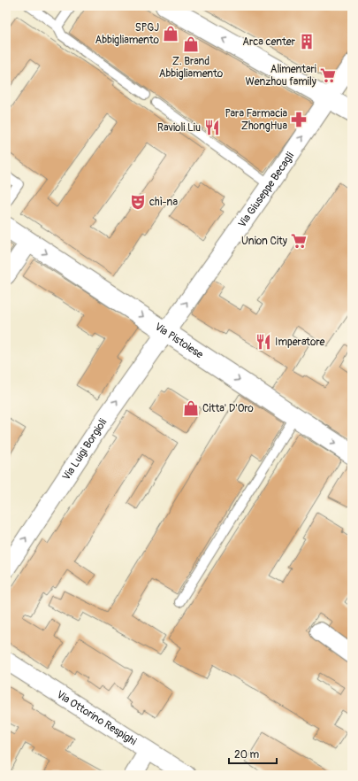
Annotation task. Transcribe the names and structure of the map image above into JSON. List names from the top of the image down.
{
  "streets": {
    "street": [
      "Via Giuseppe Becagli",
      "Via Pistoiese",
      "Via Luigi Borgioli",
      "Via Ottorino Respighi"
    ]
  },
  "crossings": [
    ["Via Giuseppe Becagli", "Via Pistoiese"],
    ["Via Giuseppe Becagli", "Via Luigi Borgioli"],
    ["Via Pistoiese", "Via Luigi Borgioli"]
  ],
  "one_way": ["Via Giuseppe Becagli", "Via Pistoiese", "Via Luigi Borgioli"],
  "places": {
    "shop": ["SPGJ Abbigliamento", "Z. Brand Abbigliamento", "Citta' D'Oro"],
    "building": ["Arca center"],
    "supermarket": ["Alimentari Wenzhou family", "Union City"],
    "pharmacy": ["Para Farmacia ZhongHua"],
    "restaurant": ["Ravioli Liu", "Imperatore"],
    "theatre": ["chì-na"]
  },
  "scale_bar": "20 m"
}
